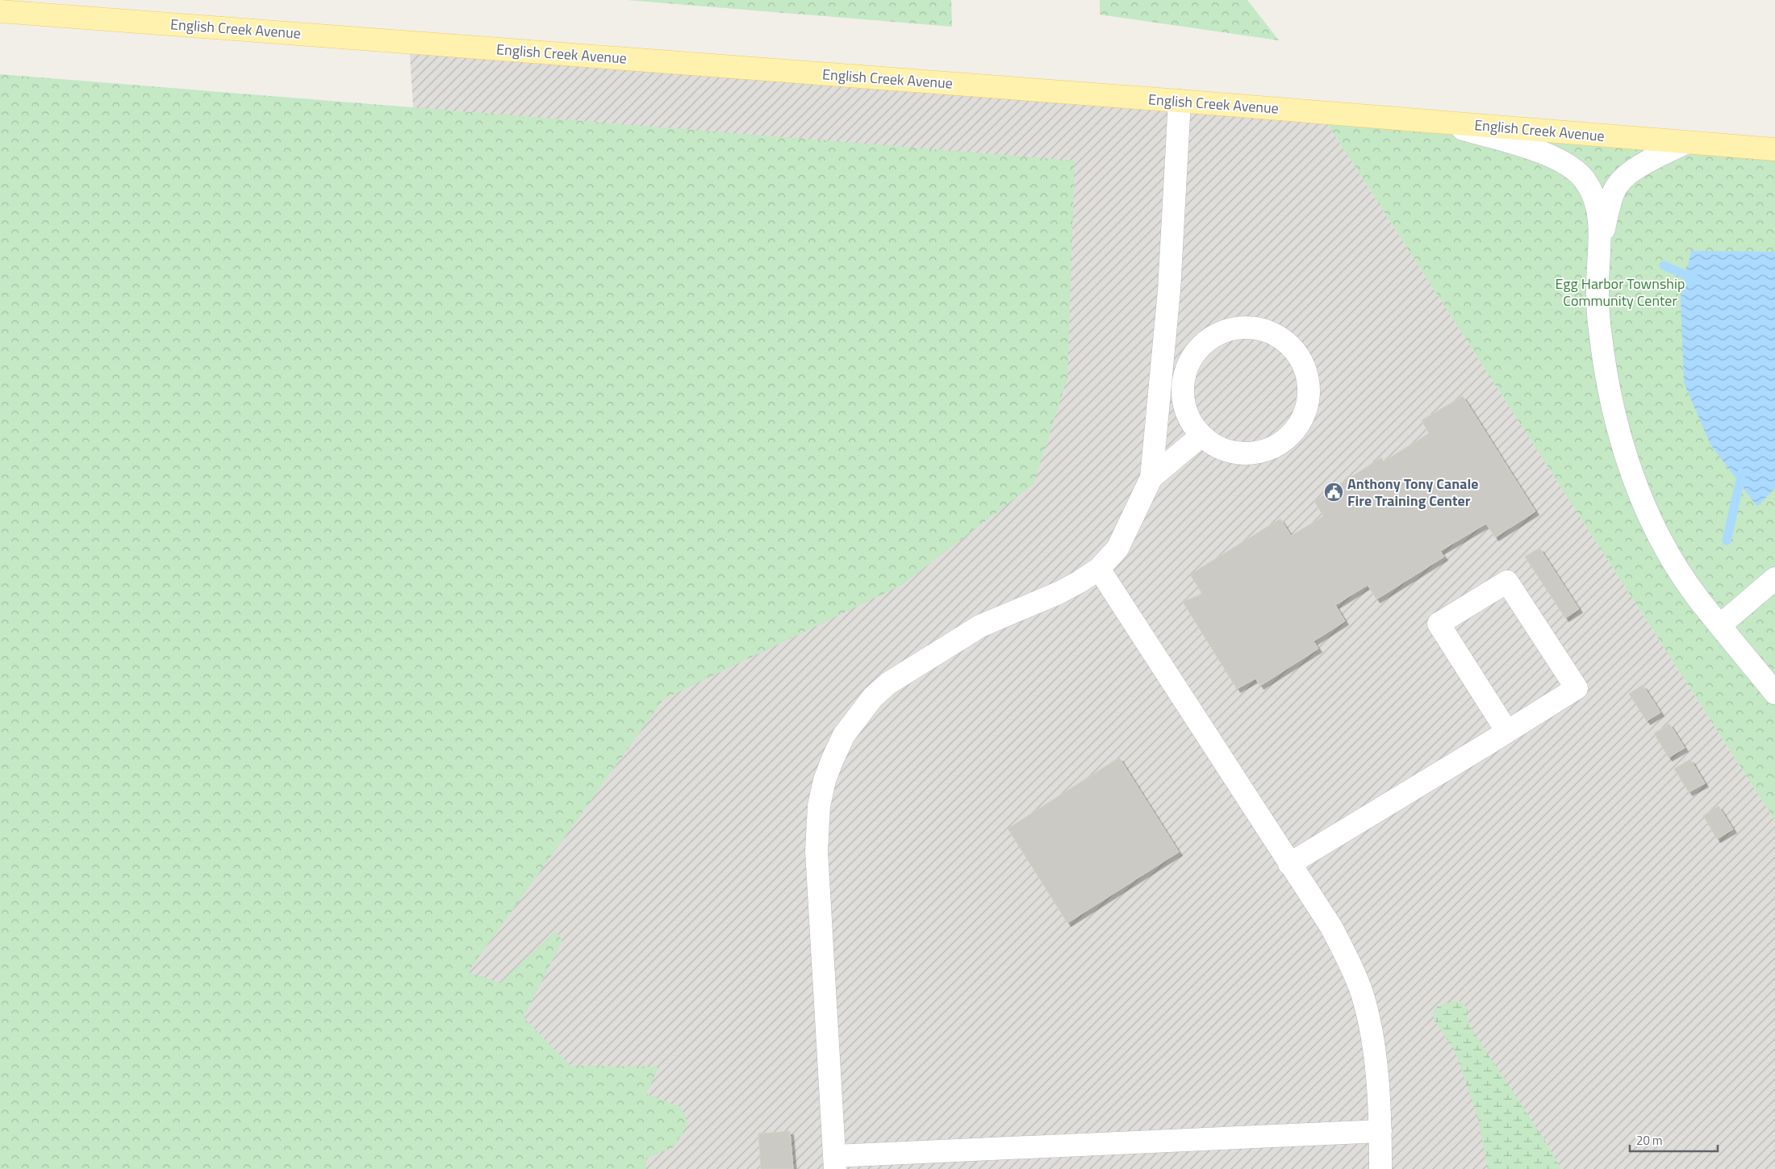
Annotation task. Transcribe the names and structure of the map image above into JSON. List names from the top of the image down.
{
  "streets": {
    "main road": ["English Creek Avenue"]
  },
  "parks": ["Egg Harbor Township Community Center"],
  "places": {
    "public building": ["Anthony Tony Canale Fire Training Center"]
  },
  "scale_bar": "20 m"
}
